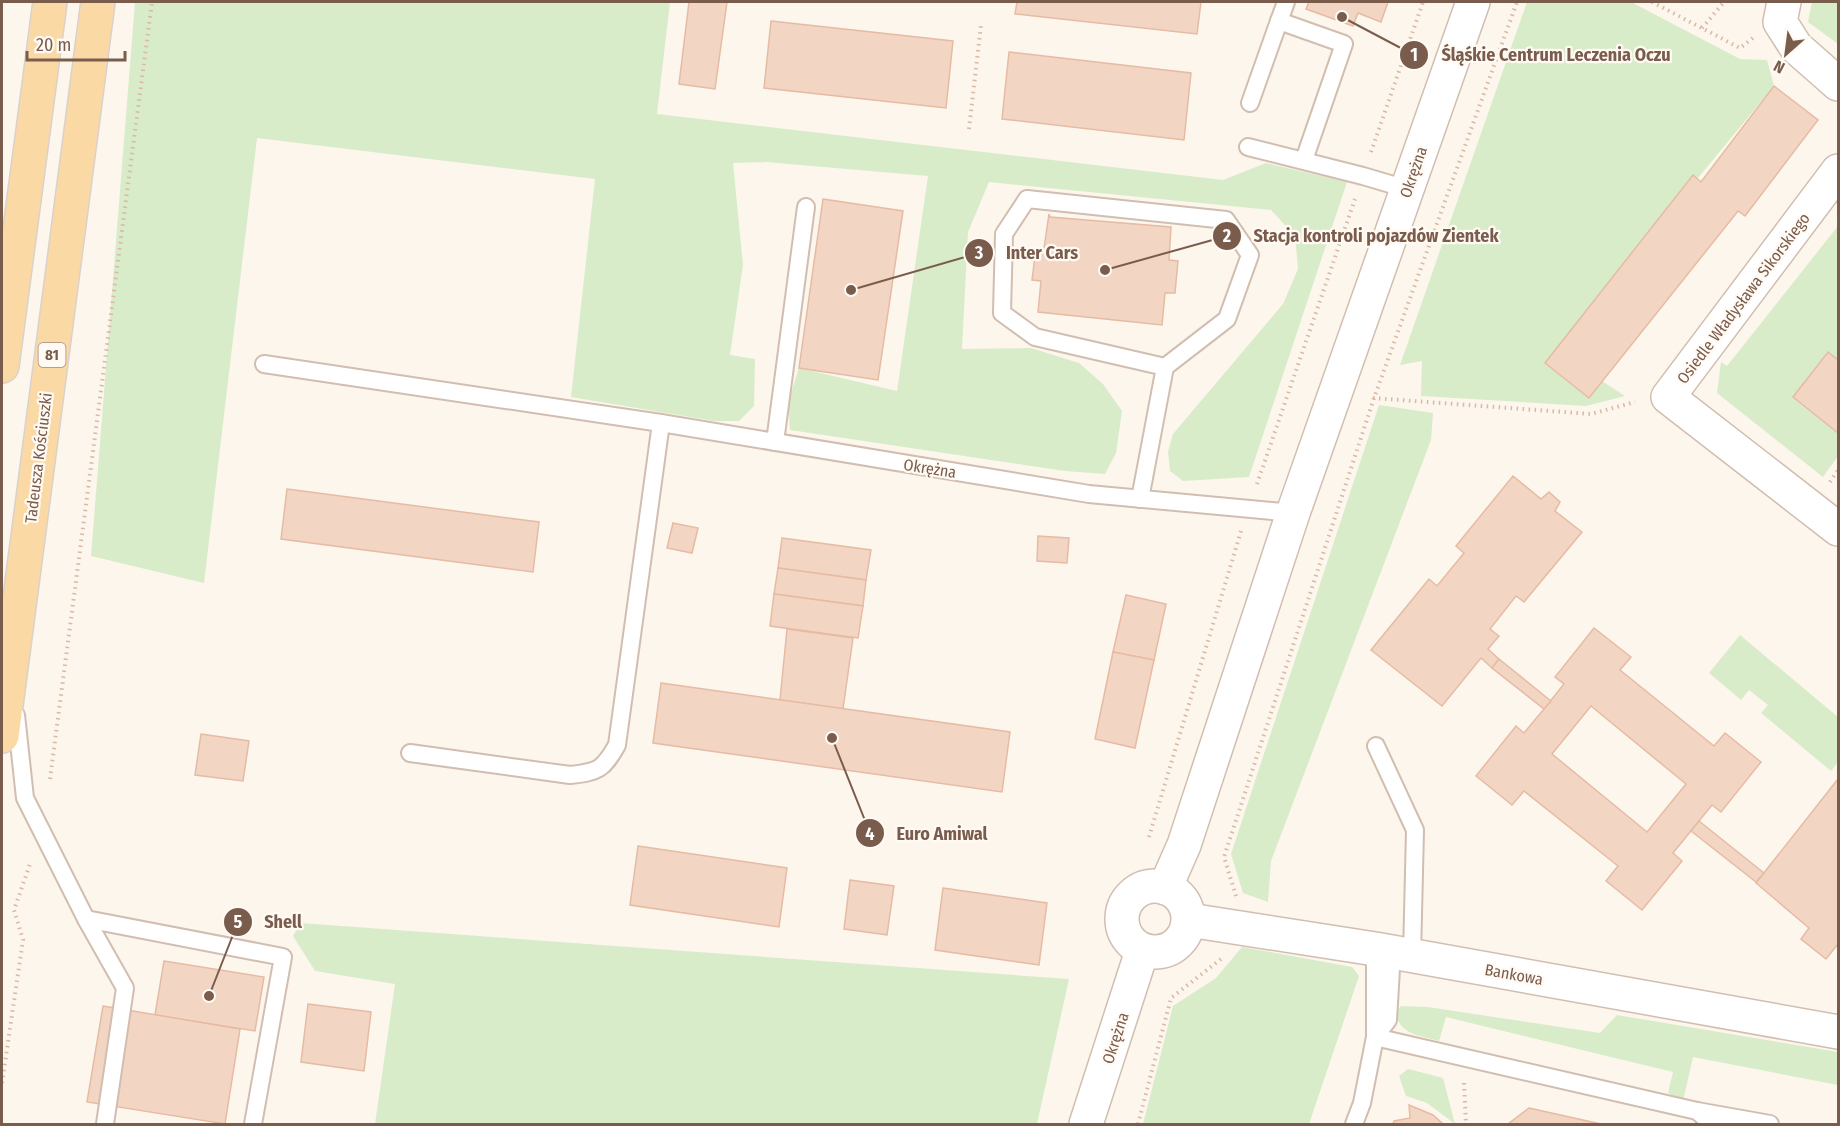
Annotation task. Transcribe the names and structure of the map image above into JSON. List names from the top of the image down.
{
  "streets": {
    "main road": ["81", "Tadeusza Kościuszki"],
    "street": ["Okrężna", "Osiedle Władysława Sikorskiego", "Bankowa"]
  },
  "crossings": [
    ["Okrężna", "Bankowa"]
  ],
  "places": [
    "Śląśkie Centrum Leczenia Oczu",
    "Stacja kontroli pojazdów Zientek",
    "Inter Cars",
    "Euro Amiwal",
    "Shell"
  ],
  "scale_bar": "20 m",
  "north": "bottom left"
}
